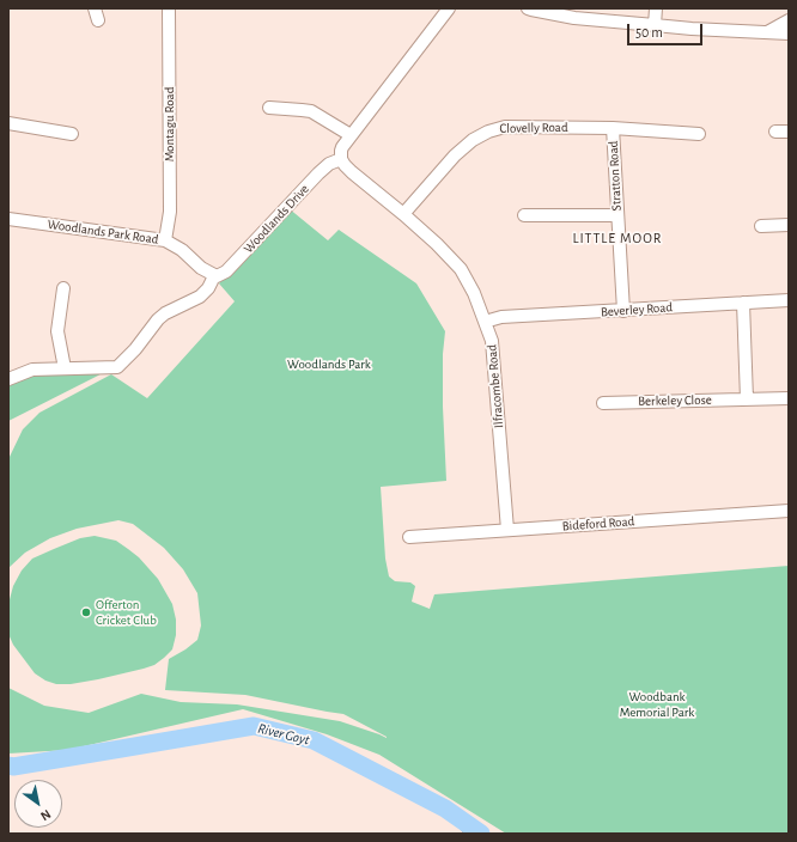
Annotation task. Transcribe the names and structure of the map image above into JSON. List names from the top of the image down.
{
  "streets": {
    "street": [
      "Montagu Road",
      "Clovelly Road",
      "Stratton Road",
      "Woodlands Drive",
      "Woodlands Park Road",
      "Beverley Road",
      "Ilfracombe Road",
      "Berkeley Close",
      "Bideford Road"
    ]
  },
  "crossings": [
    ["Montagu Road", "Woodlands Park Road"],
    ["Clovelly Road", "Stratton Road"],
    ["Clovelly Road", "Ilfracombe Road"],
    ["Stratton Road", "Beverley Road"],
    ["Woodlands Drive", "Woodlands Park Road"],
    ["Woodlands Drive", "Ilfracombe Road"],
    ["Beverley Road", "Ilfracombe Road"],
    ["Ilfracombe Road", "Bideford Road"]
  ],
  "districts": ["LITTLE MOOR"],
  "water": ["River Goyt"],
  "parks": ["Woodlands Park", "Woodbank Memorial Park"],
  "places": ["Offerton Cricket Club"],
  "scale_bar": "50 m",
  "north": "bottom right"
}
